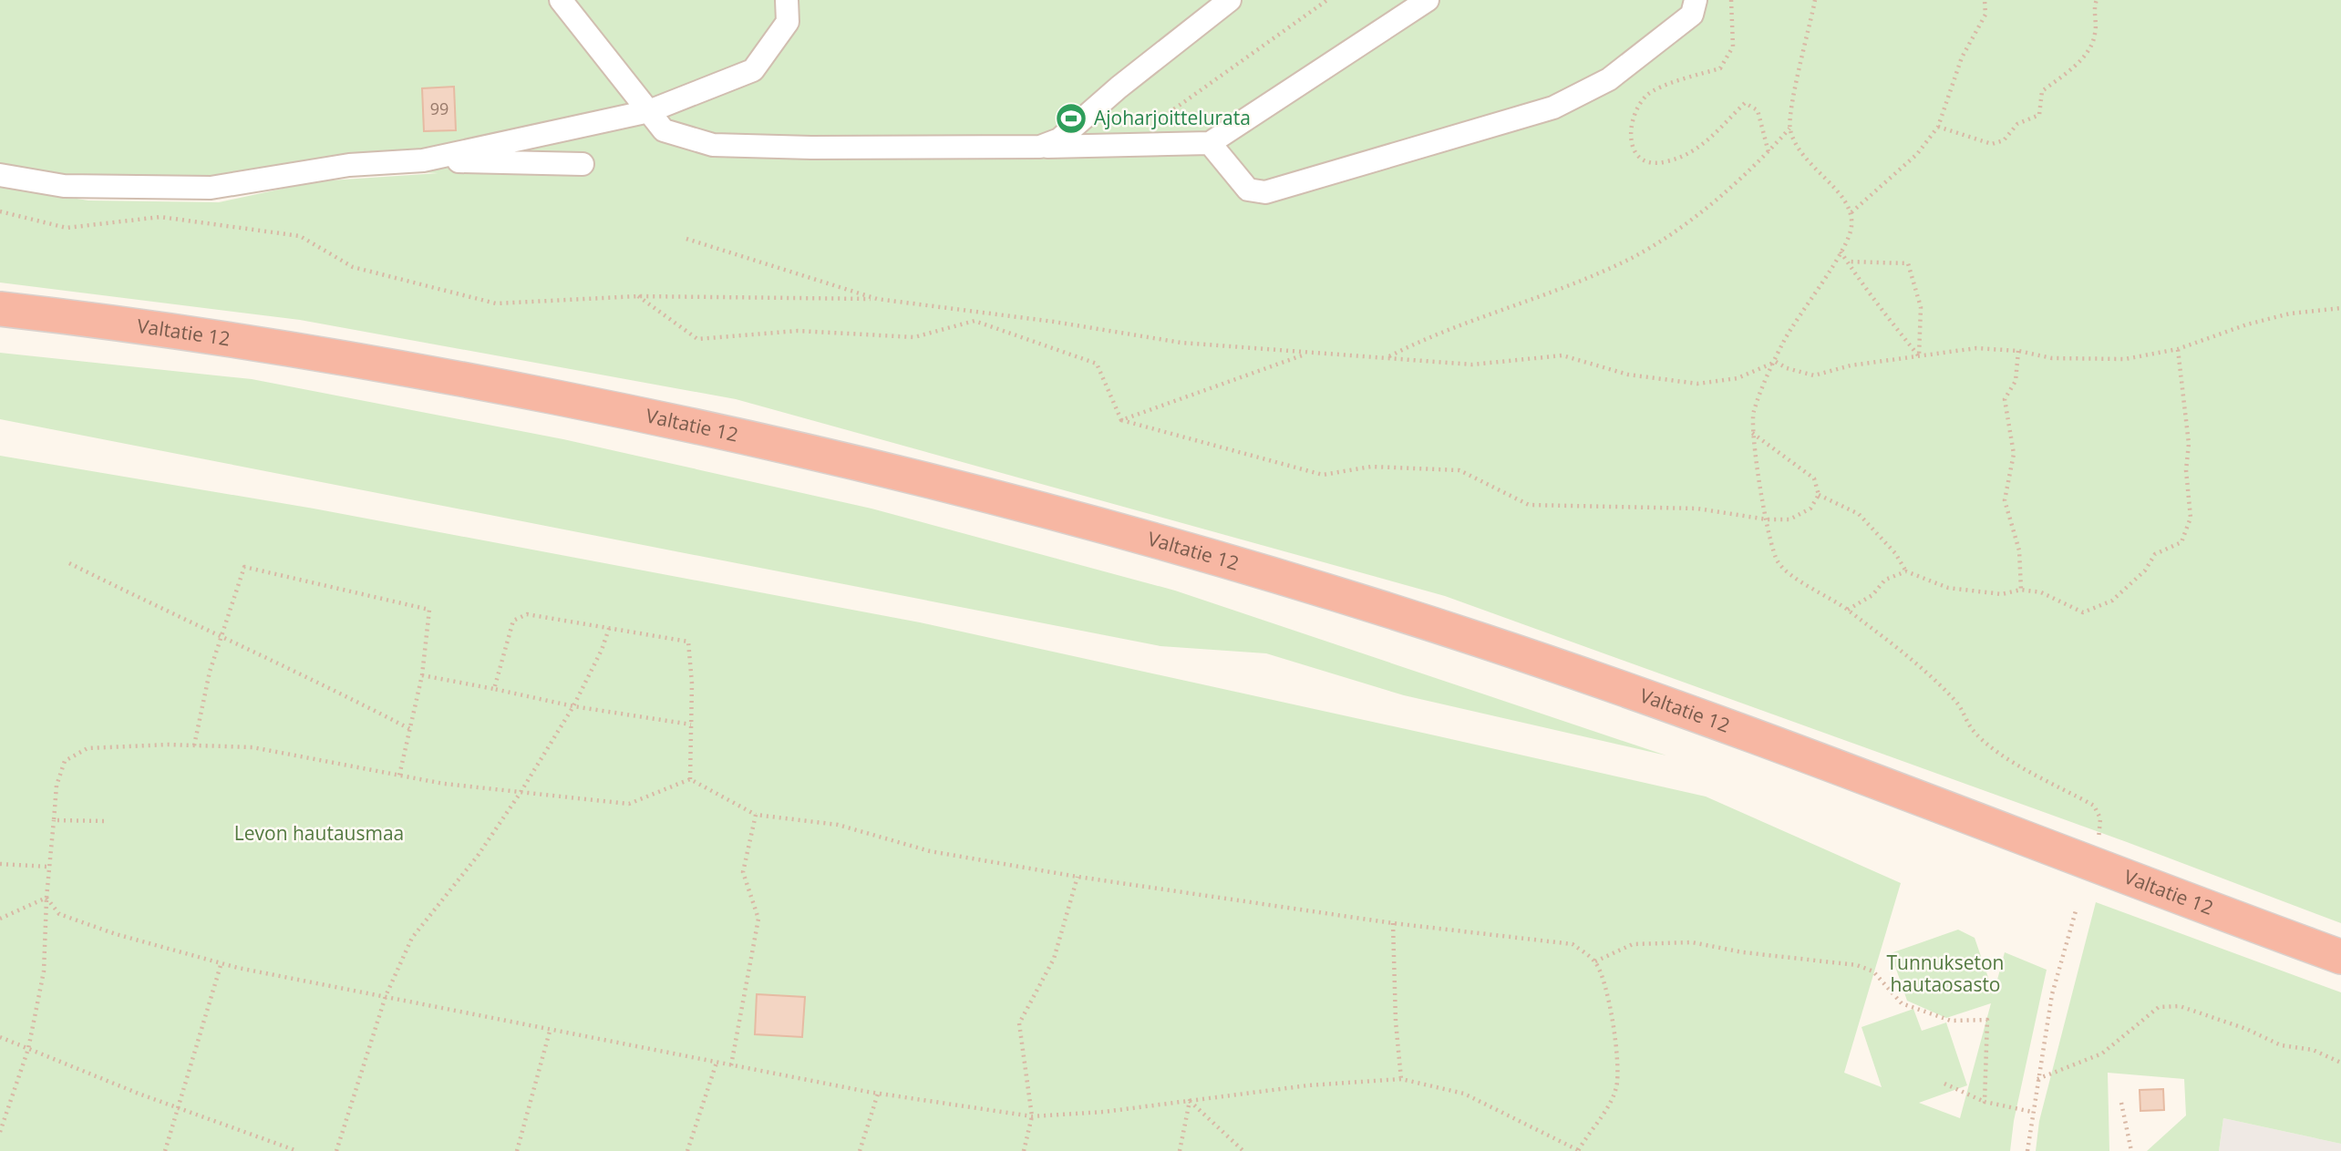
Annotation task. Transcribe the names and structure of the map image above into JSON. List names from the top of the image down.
{
  "streets": {
    "highway": ["Valtatie 12"]
  },
  "parks": ["Levon hautausmaa", "Tunnukseton hautaosasto"],
  "places": {
    "sports": ["Ajoharjoittelurata"]
  },
  "house_numbers": ["99"]
}
